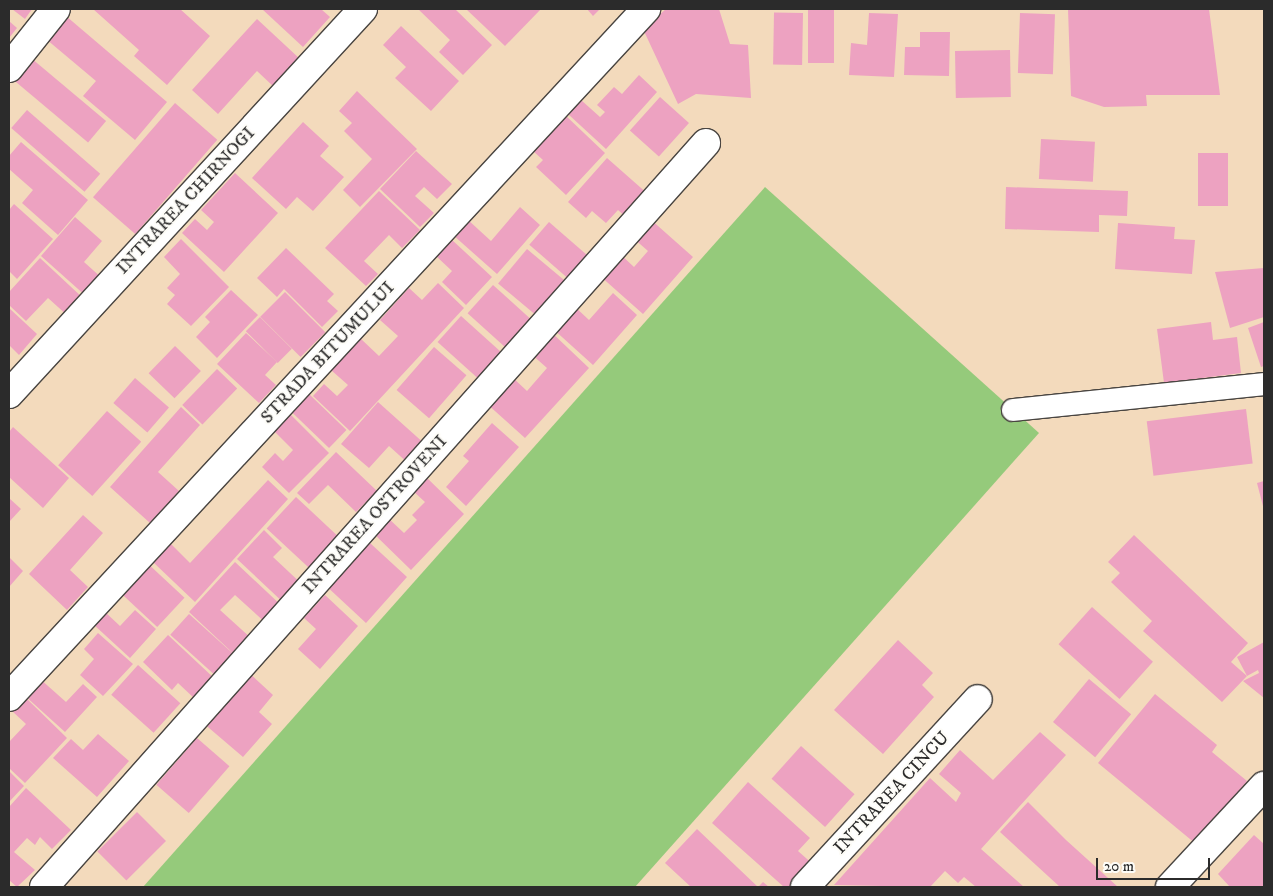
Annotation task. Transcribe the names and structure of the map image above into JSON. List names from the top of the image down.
{
  "streets": {
    "street": [
      "INTRAREA CHIRNOGI",
      "STRADA BITUMULUI",
      "INTRAREA OSTROVENI",
      "INTRAREA CINCU"
    ]
  },
  "scale_bar": "20 m"
}
